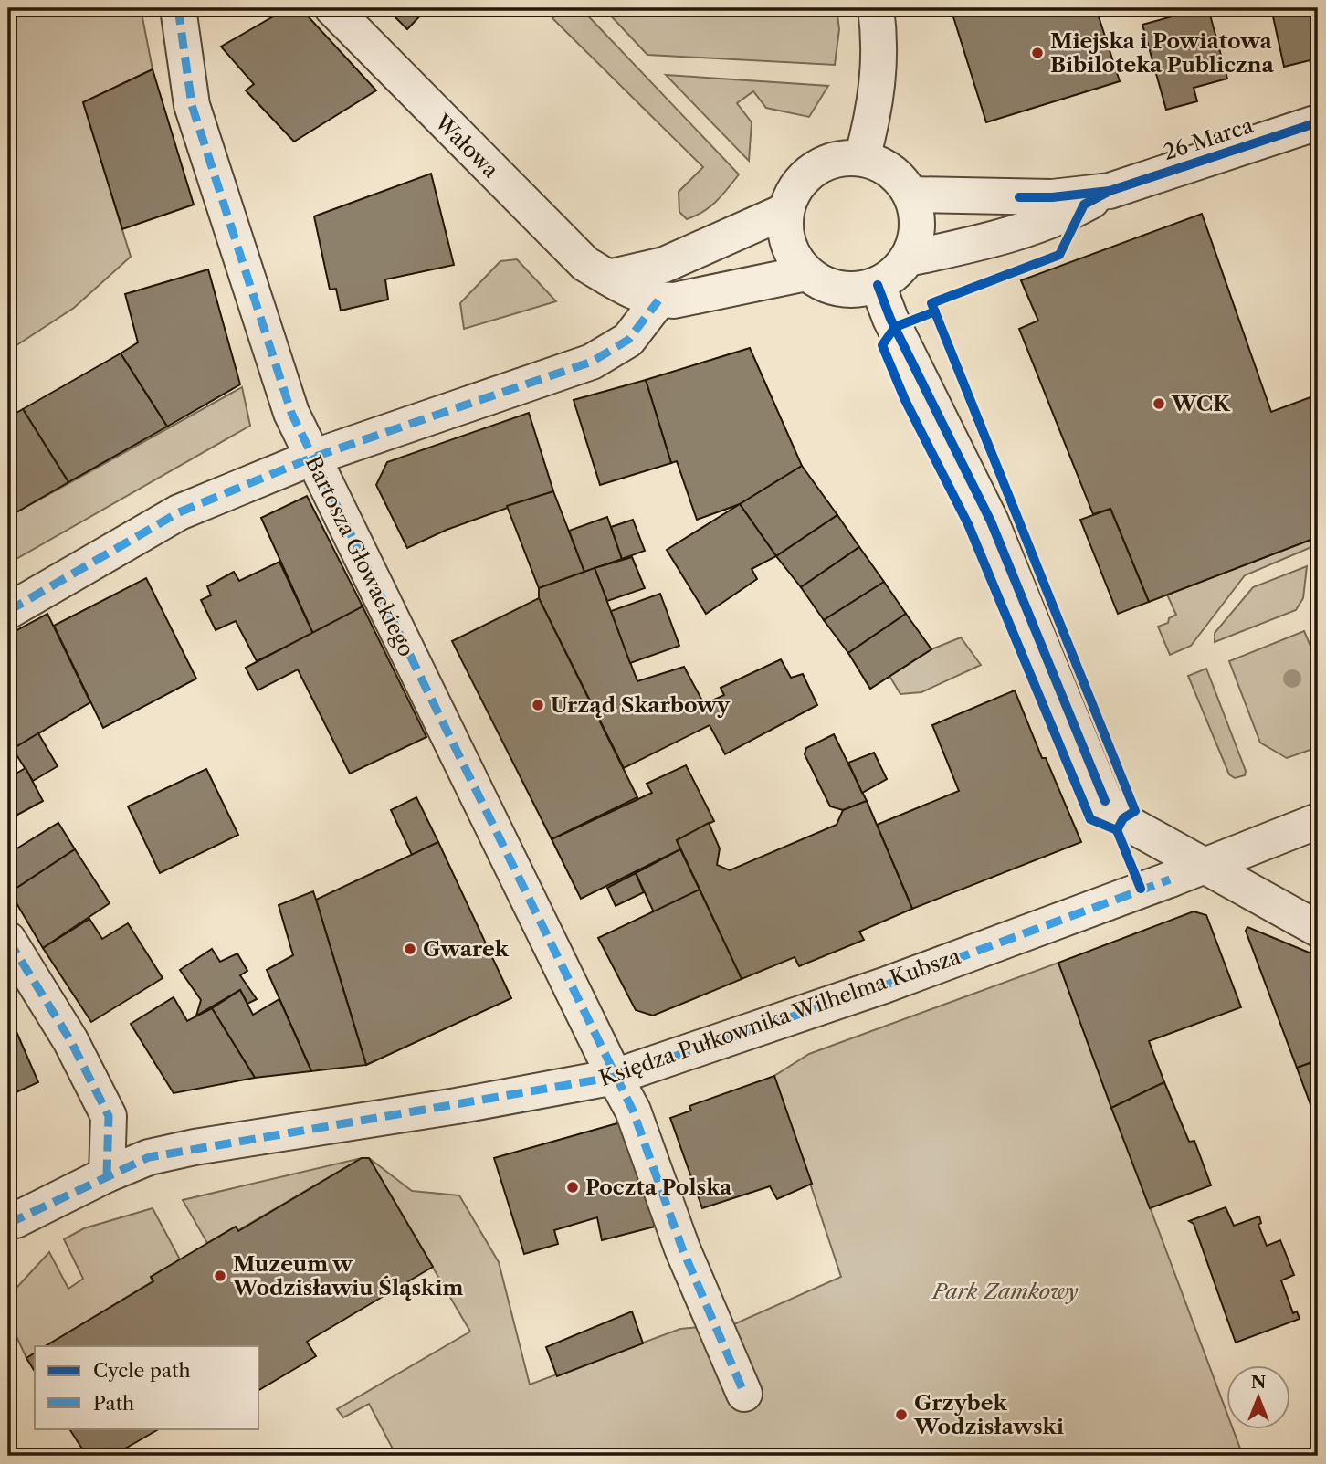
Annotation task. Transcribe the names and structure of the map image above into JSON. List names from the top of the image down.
{
  "streets": {
    "street": [
      "26 Marca",
      "Wałowa",
      "Bartosza Głowackiego",
      "Księdza Pułkownika Wilhelma Kubsza"
    ]
  },
  "crossings": [
    ["26 Marca", "Wałowa"],
    ["Bartosza Głowackiego", "Księdza Pułkownika Wilhelma Kubsza"]
  ],
  "parks": ["Park Zamkowy"],
  "places": [
    "Miejska i Powiatowa Bibiloteka Publiczna",
    "WCK",
    "Urząd Skarbowy",
    "Gwarek",
    "Poczta Polska",
    "Muzeum w Wodzisławiu Śląskim",
    "Grzybek Wodzisławski"
  ],
  "legend": ["Cycle path", "Path"],
  "north": "top"
}
